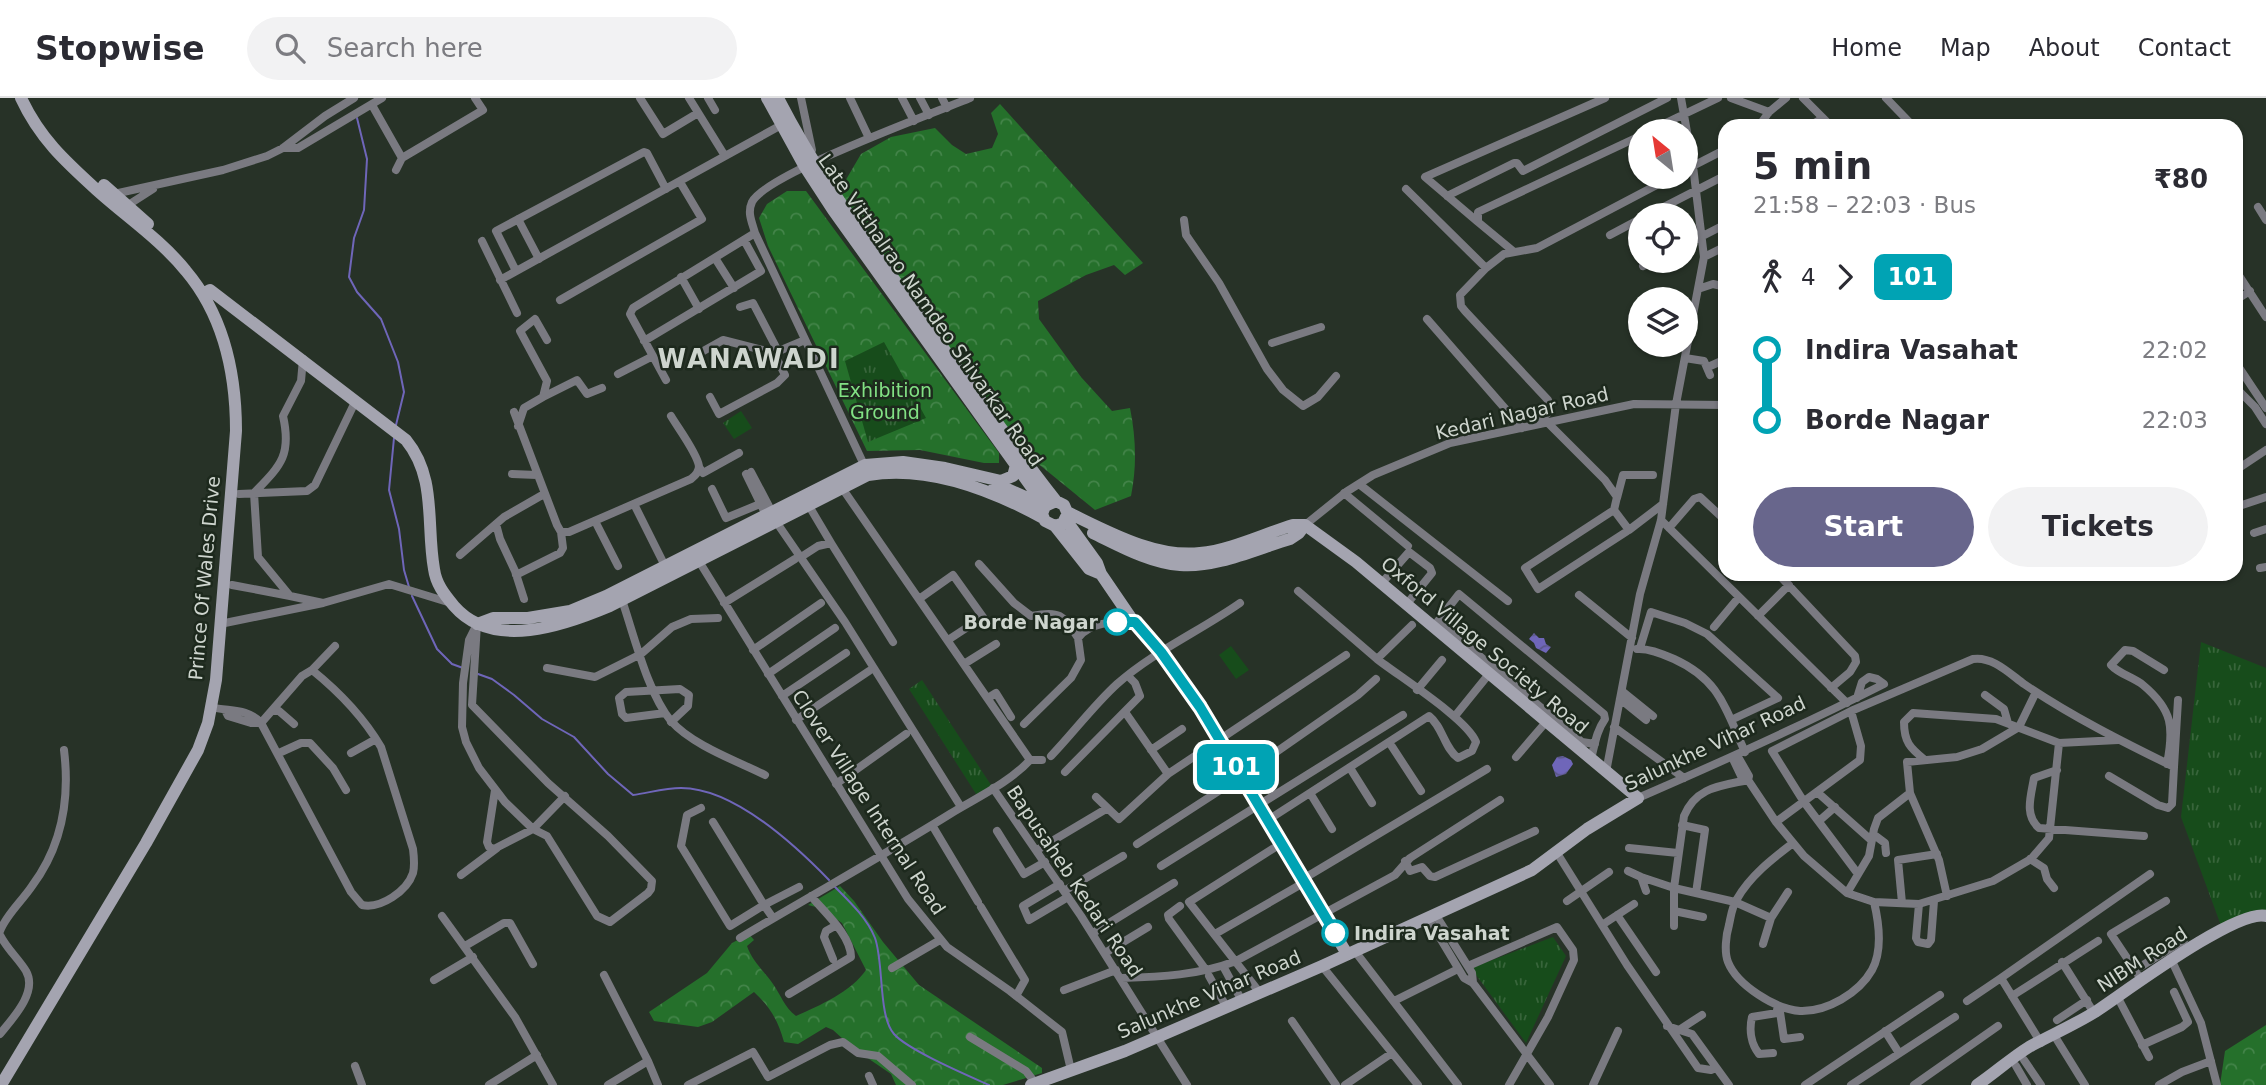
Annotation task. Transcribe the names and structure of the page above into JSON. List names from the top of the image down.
{
  "streets": {
    "street": [
      "Late Vitthalrao Namdeo Shivarkar Road",
      "Kedari Nagar Road",
      "Prince Of Wales Drive",
      "Oxford Village Society Road",
      "Salunkhe Vihar Road",
      "Clover Village Internal Road",
      "Bapusaheb Kedari Road",
      "NIBM Road"
    ]
  },
  "crossings": [
    ["Kedari Nagar Road", "Oxford Village Society Road"],
    ["Oxford Village Society Road", "Salunkhe Vihar Road"],
    ["Salunkhe Vihar Road", "Clover Village Internal Road"],
    ["Salunkhe Vihar Road", "Bapusaheb Kedari Road"]
  ],
  "districts": ["WANAWADI"],
  "parks": ["Exhibition Ground"],
  "places": ["Borde Nagar", "Indira Vasahat"],
  "lines": ["bus line 101"],
  "north": "top left",
  "page": {
    "header": "Stopwise",
    "search": "Search here",
    "nav": [
      "Home",
      "Map",
      "About",
      "Contact"
    ],
    "on_map": "101",
    "heading": ["5 min", "21:58 – 22:03 · Bus", "₹80"],
    "legs": ["4", "101"],
    "list": [
      {
        "name": "Indira Vasahat",
        "value": "22:02"
      },
      {
        "name": "Borde Nagar",
        "value": "22:03"
      }
    ],
    "buttons": ["Start", "Tickets"]
  }
}
